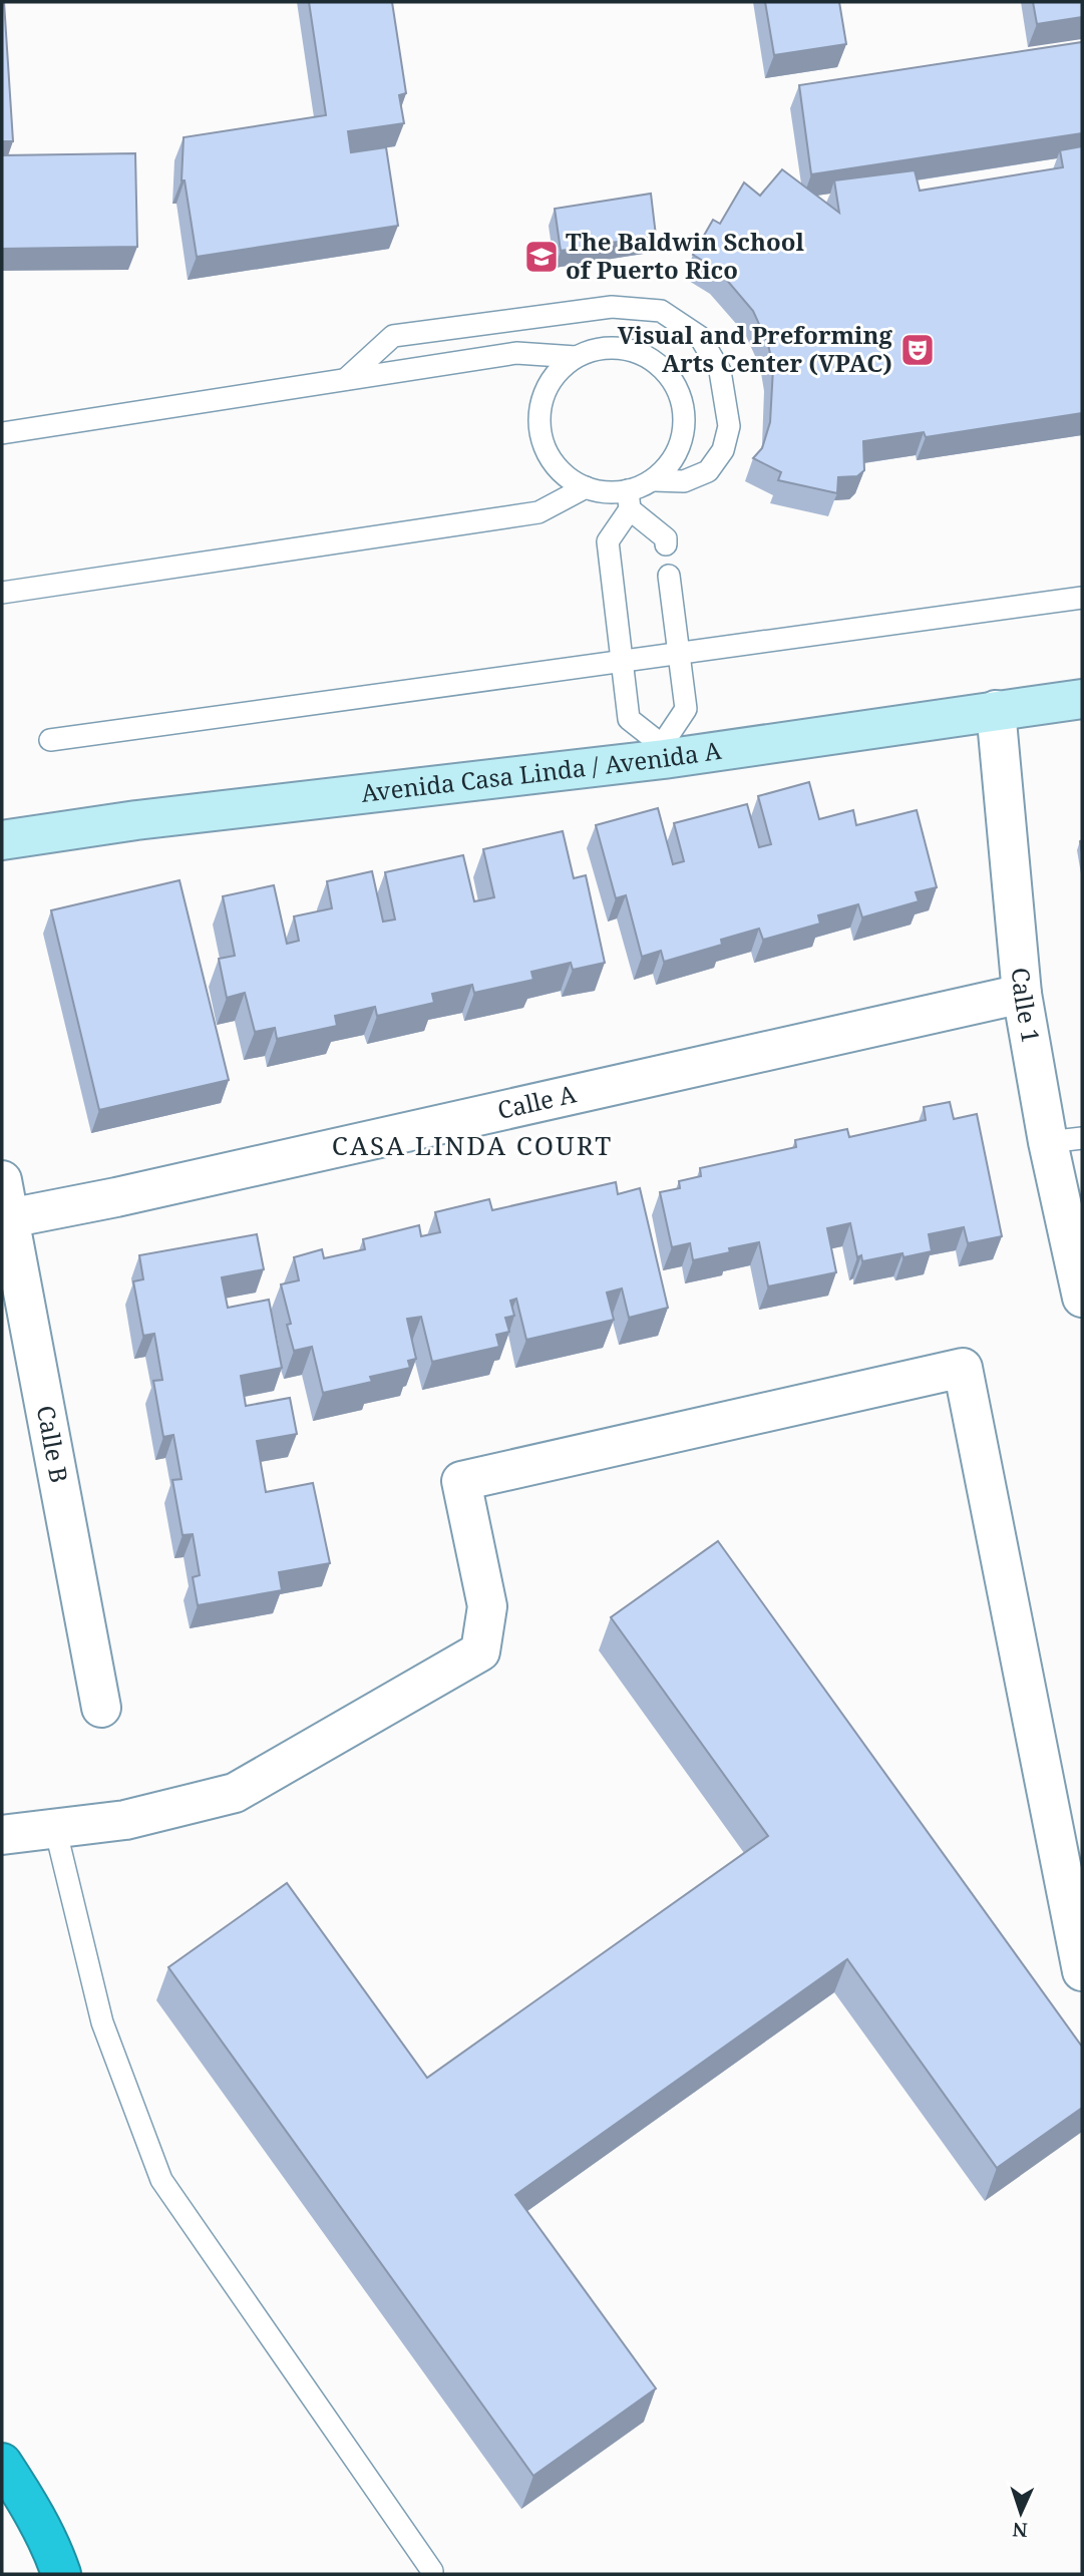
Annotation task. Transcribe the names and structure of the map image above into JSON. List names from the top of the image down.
{
  "streets": {
    "street": [
      "Avenida Casa Linda / Avenida A",
      "Calle 1",
      "Calle A",
      "Calle B"
    ]
  },
  "crossings": [
    ["Avenida Casa Linda / Avenida A", "Calle 1"],
    ["Calle 1", "Calle A"],
    ["Calle A", "Calle B"]
  ],
  "districts": ["CASA LINDA COURT"],
  "places": {
    "school or university": ["The Baldwin School of Puerto Rico"],
    "theatre": ["Visual and Preforming Arts Center (VPAC)"]
  },
  "north": "bottom"
}
